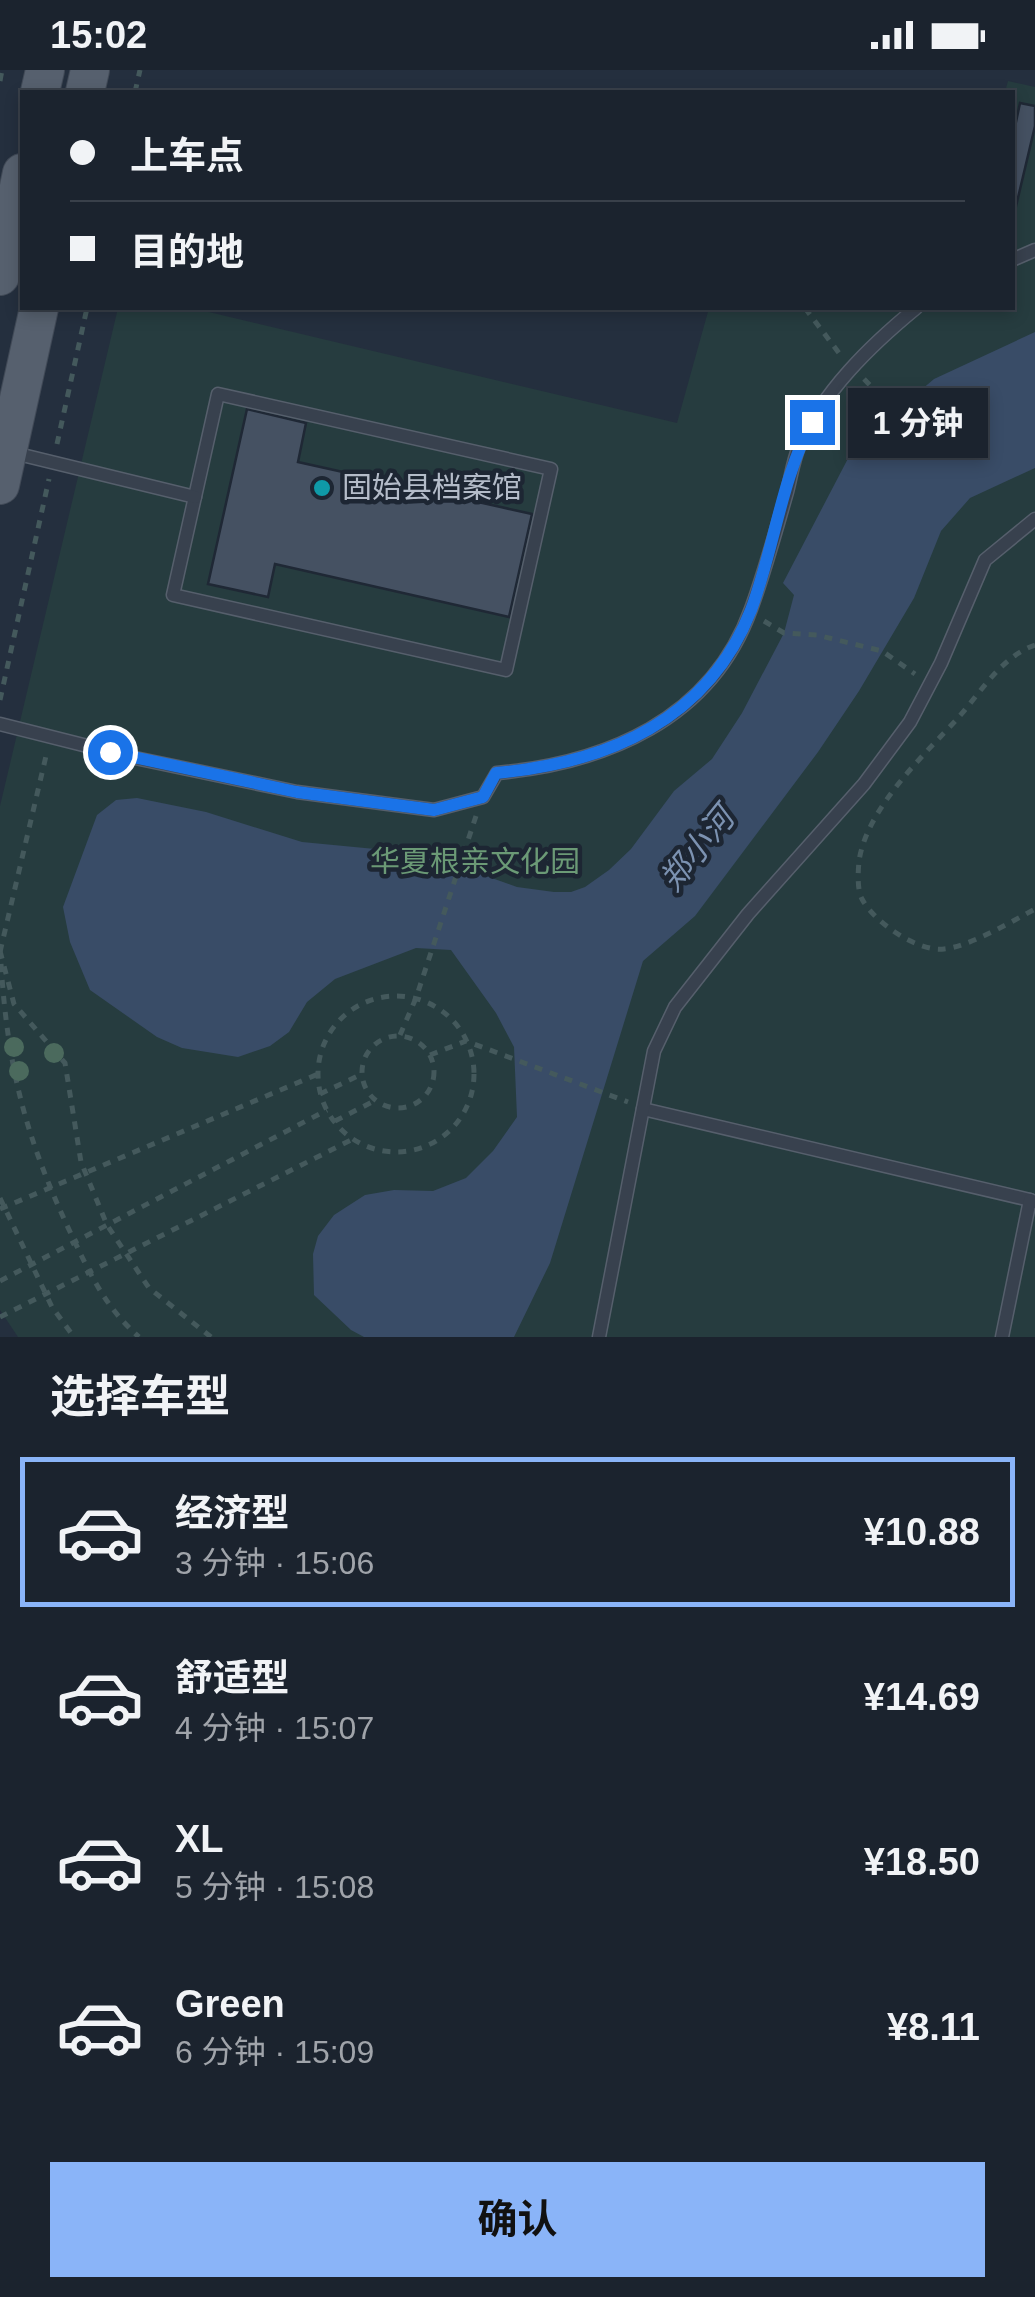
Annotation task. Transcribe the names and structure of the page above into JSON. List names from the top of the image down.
{
  "water": ["郑小河"],
  "parks": ["华夏根亲文化园"],
  "places": ["固始县档案馆"],
  "page": {
    "status": "15:02",
    "banner": ["上车点", "目的地"],
    "bubble": "1 分钟",
    "heading": "选择车型",
    "list": [
      {
        "name": "经济型",
        "note": "3 分钟 · 15:06",
        "value": "¥10.88"
      },
      {
        "name": "舒适型",
        "note": "4 分钟 · 15:07",
        "value": "¥14.69"
      },
      {
        "name": "XL",
        "note": "5 分钟 · 15:08",
        "value": "¥18.50"
      },
      {
        "name": "Green",
        "note": "6 分钟 · 15:09",
        "value": "¥8.11"
      }
    ],
    "buttons": "确认"
  }
}
